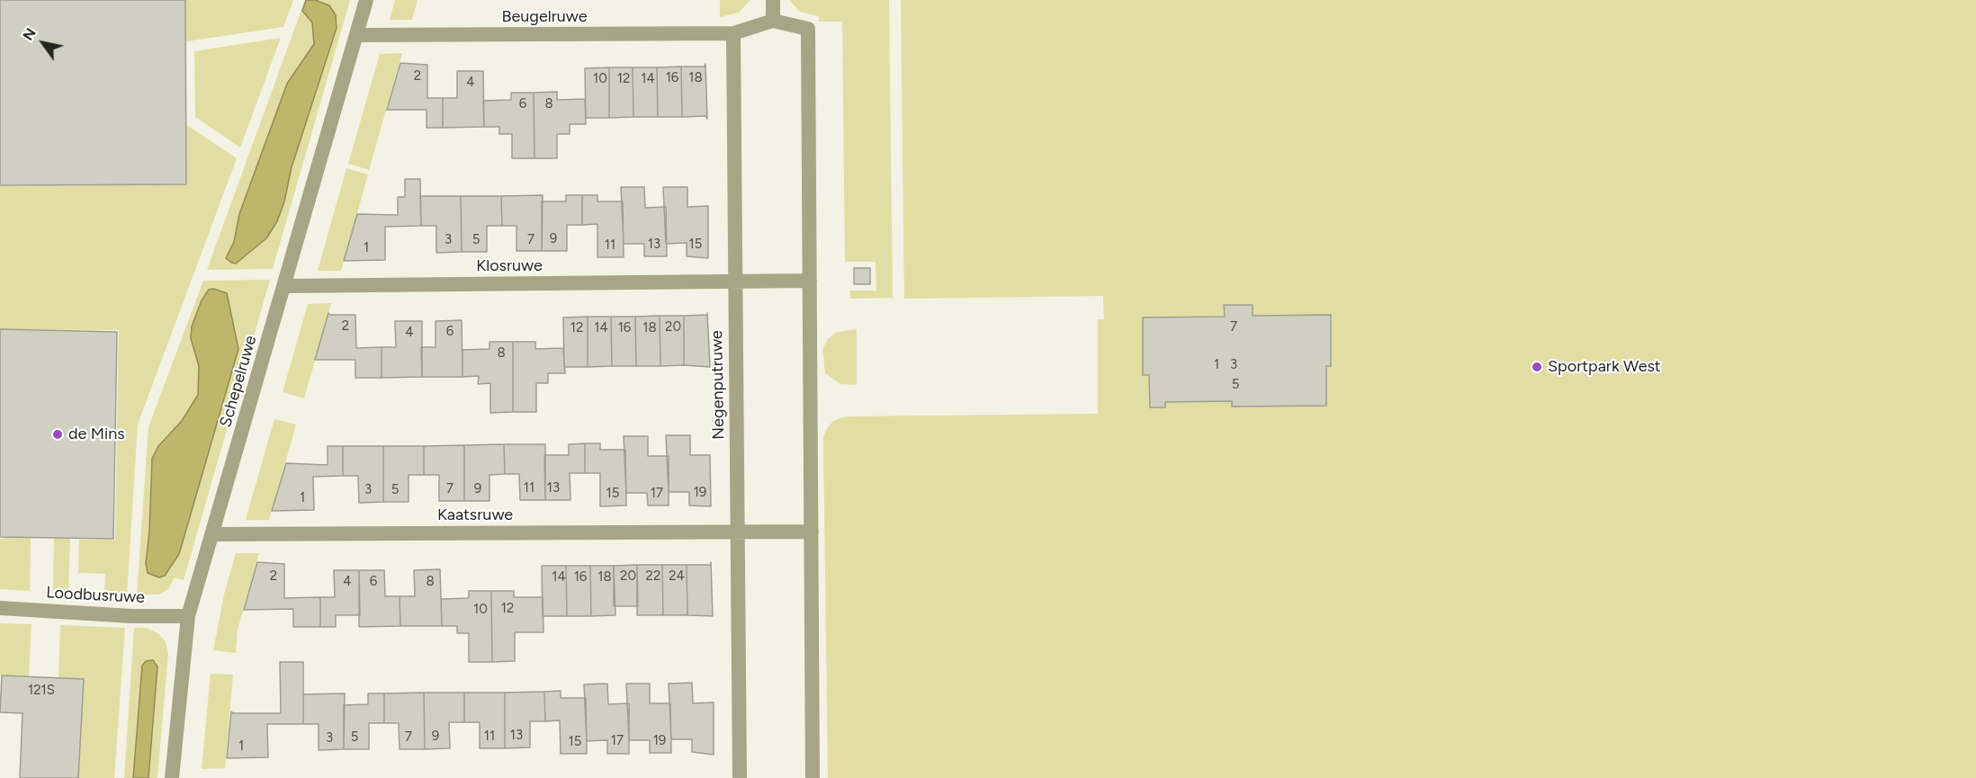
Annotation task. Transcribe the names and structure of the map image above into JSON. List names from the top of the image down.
{
  "streets": {
    "street": [
      "Beugelruwe",
      "Klosruwe",
      "Schepelruwe",
      "Negenputruwe",
      "Kaatsruwe",
      "Loodbusruwe"
    ]
  },
  "crossings": [
    ["Beugelruwe", "Schepelruwe"],
    ["Beugelruwe", "Negenputruwe"],
    ["Klosruwe", "Schepelruwe"],
    ["Klosruwe", "Negenputruwe"],
    ["Schepelruwe", "Kaatsruwe"],
    ["Schepelruwe", "Loodbusruwe"],
    ["Negenputruwe", "Kaatsruwe"]
  ],
  "places": ["Sportpark West", "de Mins"],
  "house_numbers": [
    "2",
    "16",
    "18",
    "10",
    "12",
    "14",
    "4",
    "6",
    "8",
    "9",
    "3",
    "5",
    "7",
    "13",
    "15",
    "11",
    "1",
    "2",
    "20",
    "7",
    "12",
    "14",
    "16",
    "18",
    "6",
    "4",
    "8",
    "1",
    "3",
    "5",
    "11",
    "13",
    "7",
    "9",
    "3",
    "5",
    "19",
    "15",
    "17",
    "1",
    "2",
    "20",
    "22",
    "24",
    "14",
    "16",
    "18",
    "4",
    "6",
    "8",
    "12",
    "10",
    "121S",
    "13",
    "9",
    "11",
    "5",
    "7",
    "3",
    "17",
    "19",
    "15",
    "1"
  ],
  "north": "top left"
}
